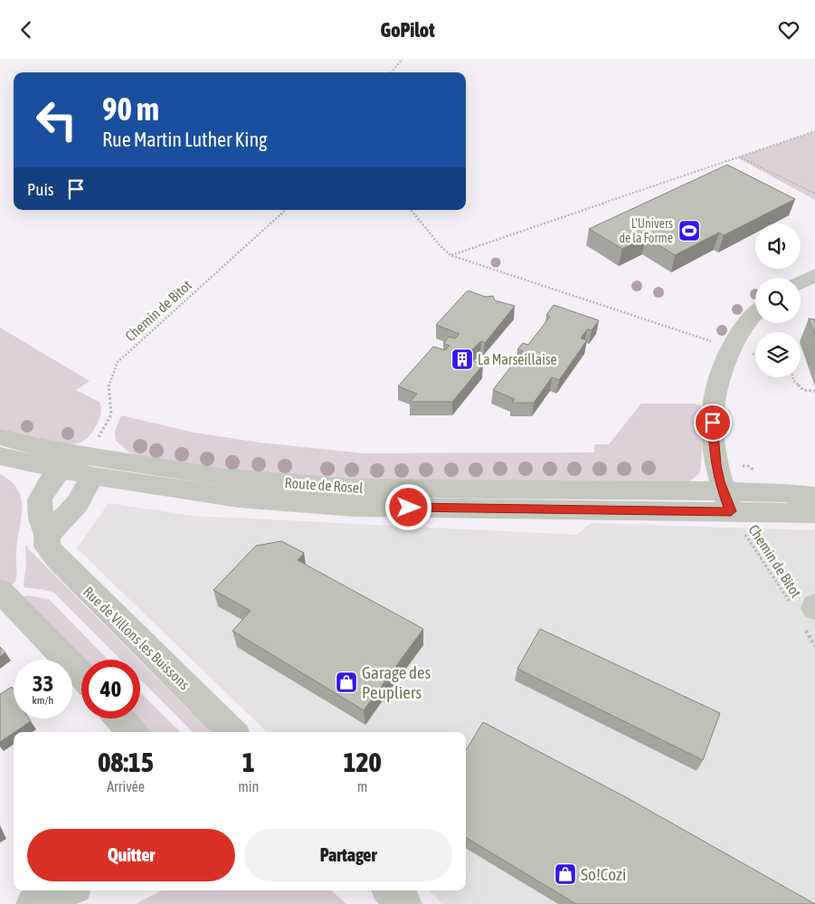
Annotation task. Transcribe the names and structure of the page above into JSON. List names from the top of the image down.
{
  "streets": {
    "street": ["Route de Rosel", "Rue de Villons les Buissons"],
    "path": ["Chemin de Bitot"]
  },
  "crossings": [
    ["Chemin de Bitot", "Route de Rosel"],
    ["Route de Rosel", "Rue de Villons les Buissons"]
  ],
  "places": {
    "sports": ["L'Univers de la Forme"],
    "building": ["La Marseillaise"],
    "shop": ["Garage des Peupliers", "So!Cozi"]
  },
  "page": {
    "header": "GoPilot",
    "turn": ["90 m", "Rue Martin Luther King"],
    "then": "Puis",
    "speed": "33 km/h",
    "limit": "40",
    "eta": [
      "08:15",
      "Arrivée",
      "1",
      "min",
      "120",
      "m"
    ],
    "buttons": ["Quitter", "Partager"]
  }
}
